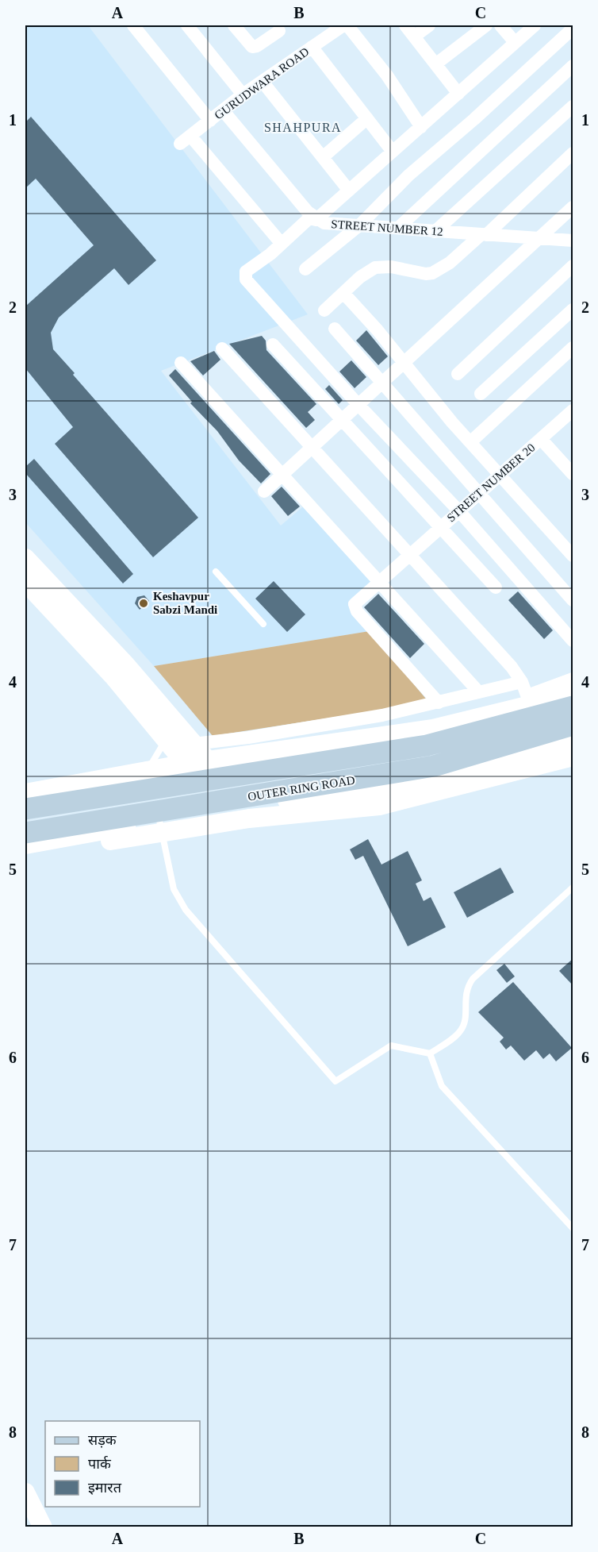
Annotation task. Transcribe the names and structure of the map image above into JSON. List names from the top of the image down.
{
  "streets": {
    "main road": ["OUTER RING ROAD"],
    "street": ["GURUDWARA ROAD", "STREET NUMBER 12", "STREET NUMBER 20"]
  },
  "districts": ["SHAHPURA"],
  "places": ["Keshavpur Sabzi Mandi"],
  "legend": ["सड़क", "पार्क", "इमारत"],
  "grid": {
    "columns": ["A", "B", "C"],
    "rows": [
      "1",
      "2",
      "3",
      "4",
      "5",
      "6",
      "7",
      "8"
    ]
  }
}
